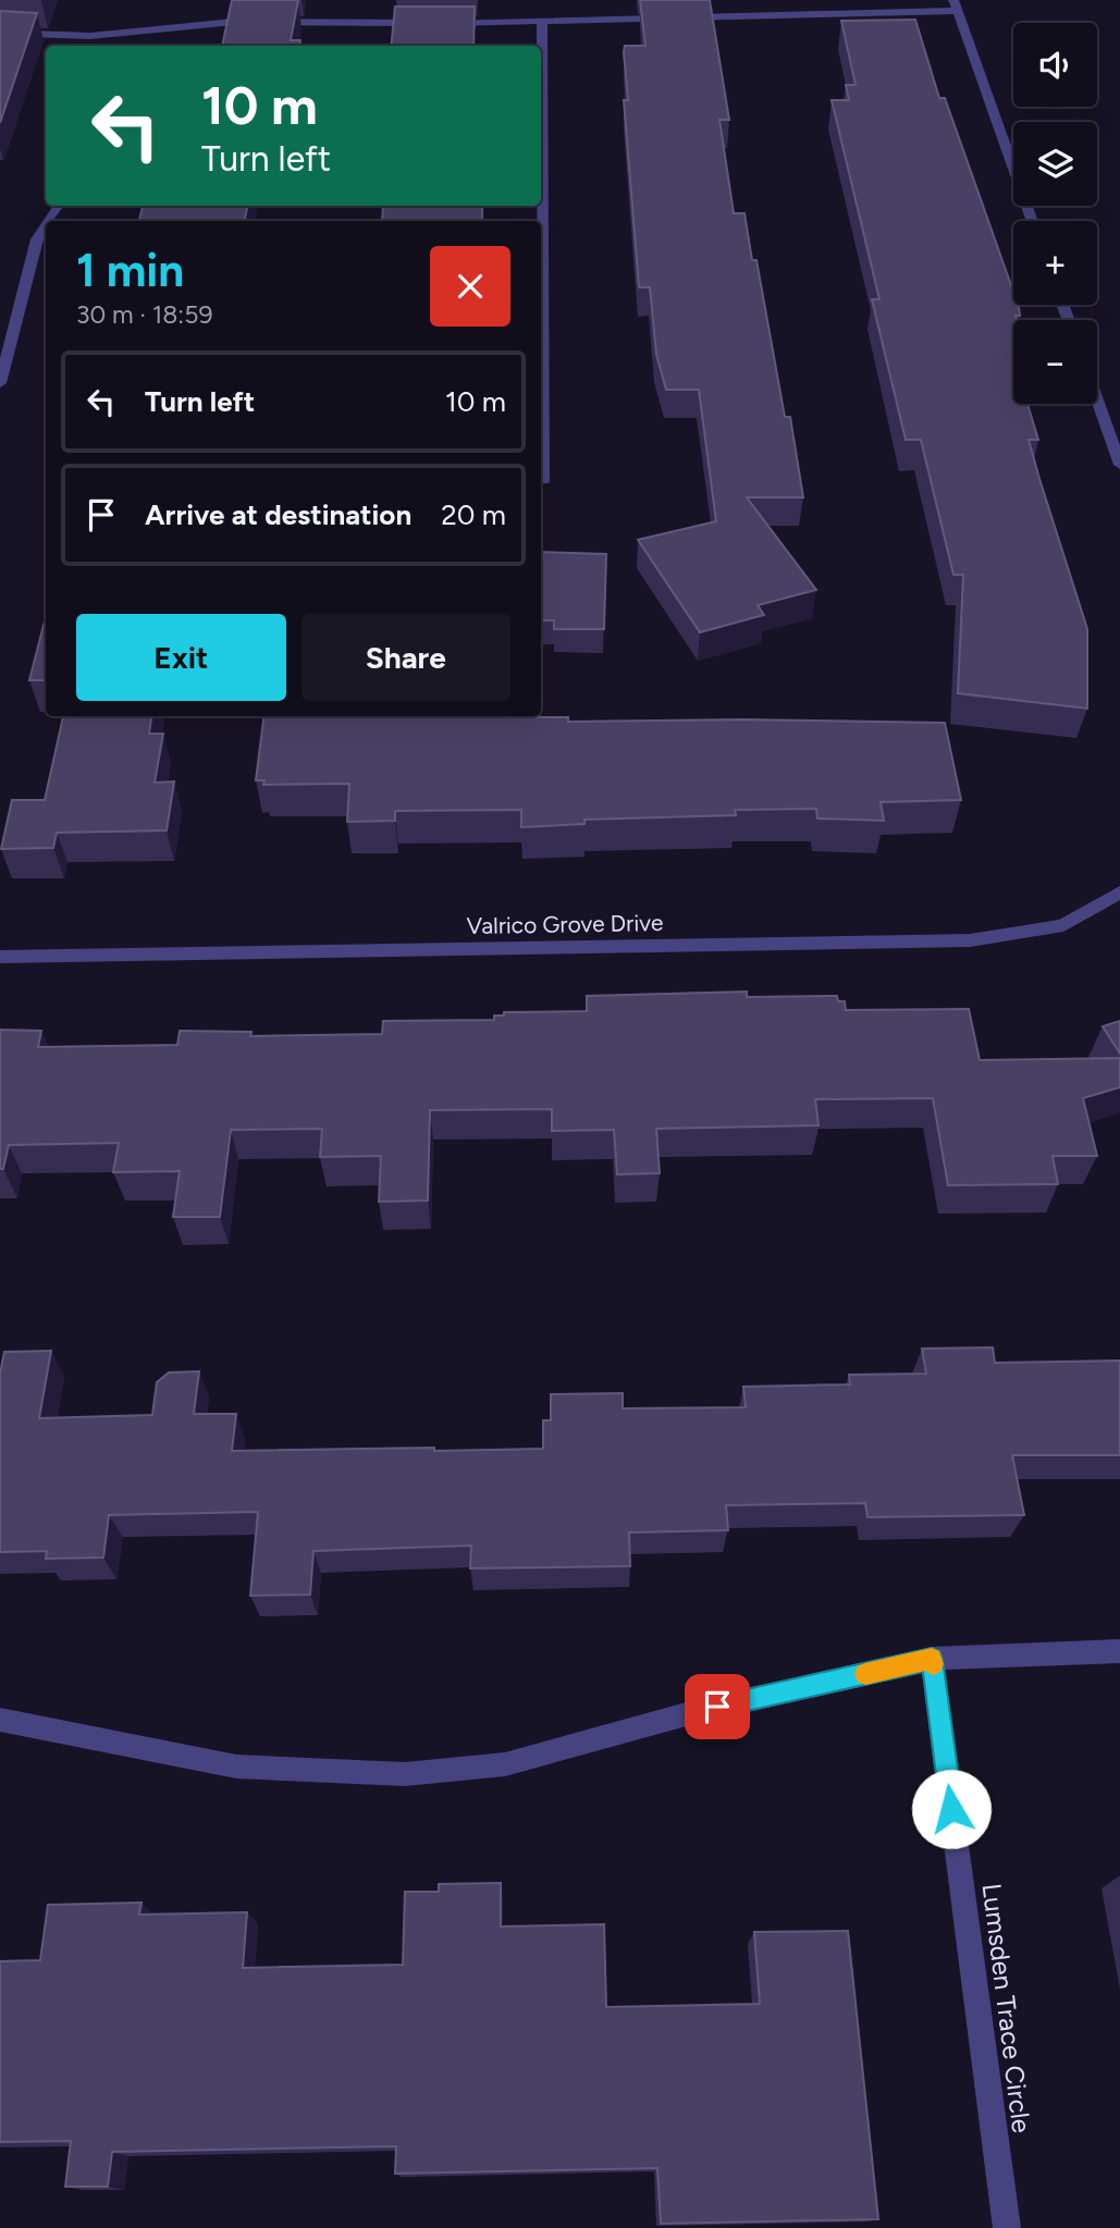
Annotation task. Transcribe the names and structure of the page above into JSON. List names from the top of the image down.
{
  "streets": {
    "street": ["Valrico Grove Drive", "Lumsden Trace Circle"]
  },
  "page": {
    "map_buttons": ["+", "−"],
    "turn": ["10 m", "Turn left"],
    "heading": ["1 min", "30 m · 18:59"],
    "list": [
      {
        "name": "Turn left",
        "value": "10 m"
      },
      {
        "name": "Arrive at destination",
        "value": "20 m"
      }
    ],
    "buttons": ["Exit", "Share"]
  }
}
